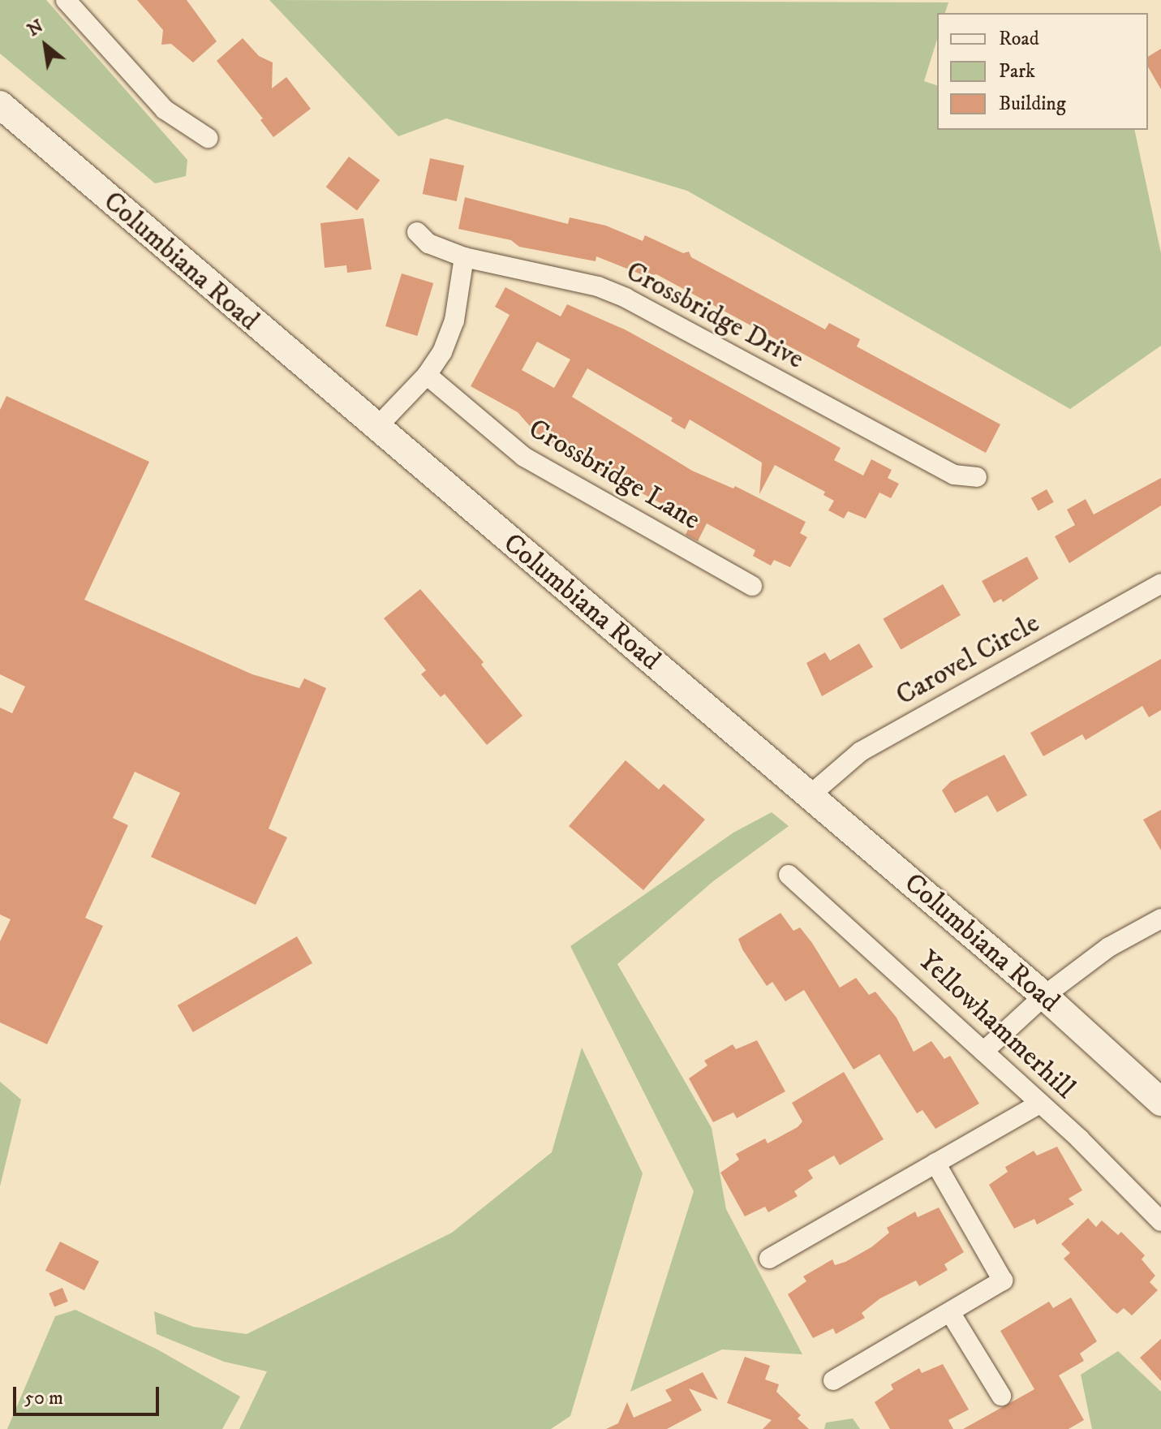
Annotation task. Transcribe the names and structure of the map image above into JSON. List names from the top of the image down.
{
  "streets": {
    "main road": ["Columbiana Road"],
    "street": [
      "Crossbridge Drive",
      "Crossbridge Lane",
      "Carovel Circle",
      "Yellowhammerhill"
    ]
  },
  "crossings": [
    ["Columbiana Road", "Carovel Circle"]
  ],
  "legend": ["Road", "Park", "Building"],
  "scale_bar": "50 m",
  "north": "top left"
}
